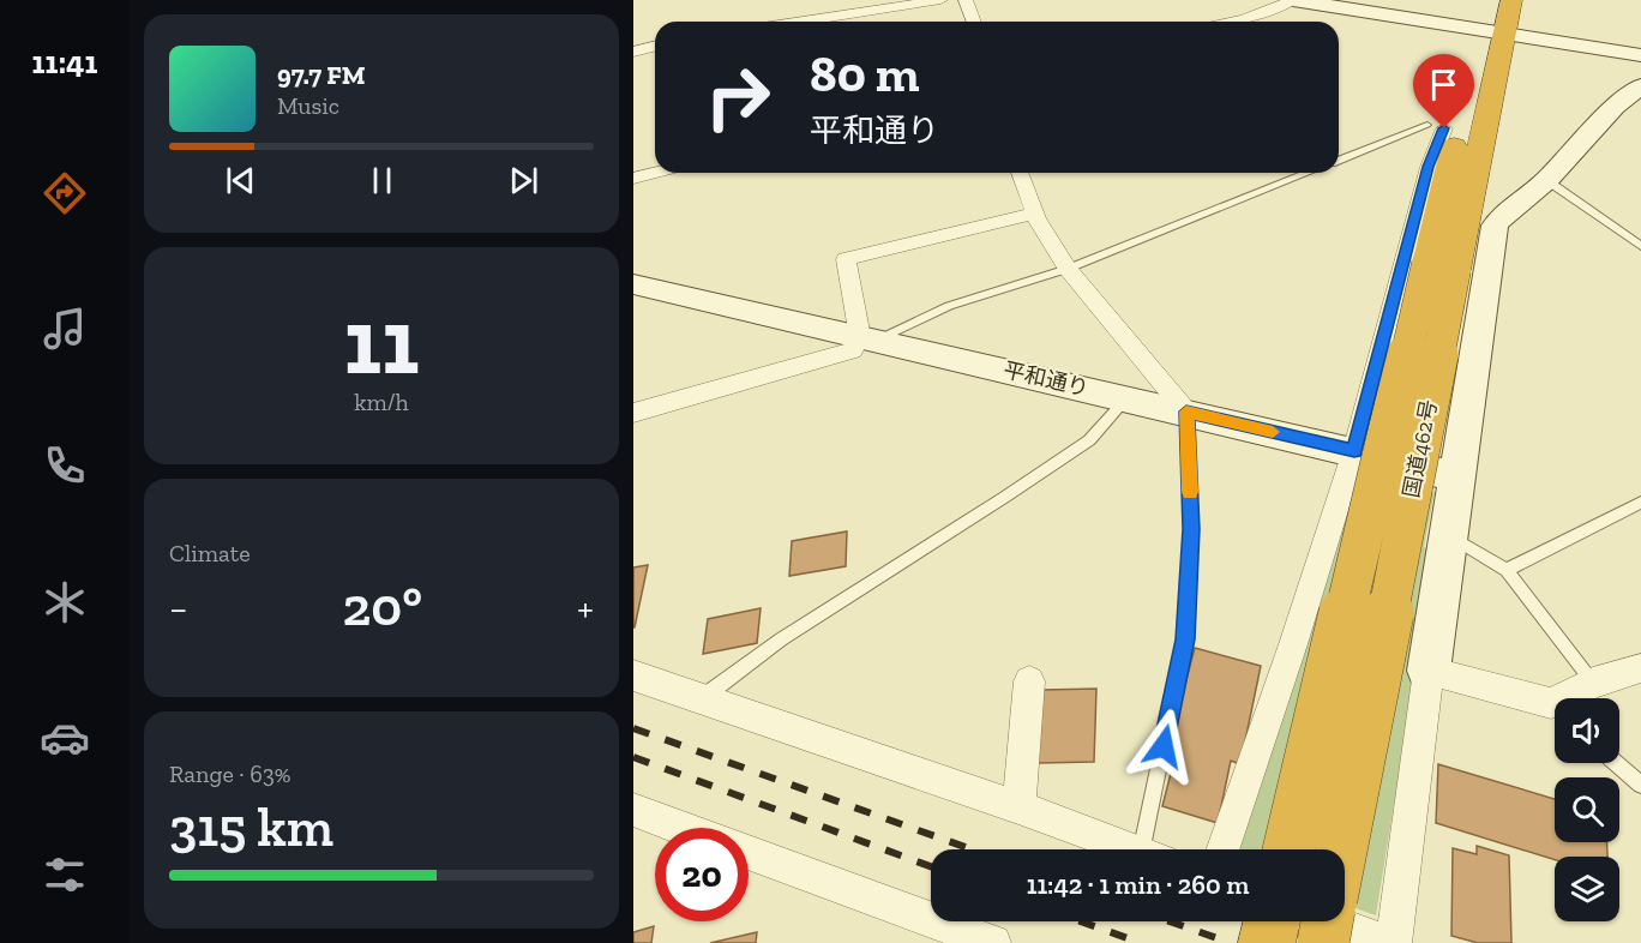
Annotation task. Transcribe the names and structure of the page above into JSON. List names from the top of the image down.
{
  "streets": {
    "highway": ["国道462号"],
    "street": ["平和通り"]
  },
  "page": {
    "tabs": "11:41",
    "turn": ["80 m", "平和通り"],
    "song": ["97.7 FM", "Music"],
    "tile": [
      ["11", "km/h"],
      "Climate",
      ["Range · 63%", "315 km"]
    ],
    "heat": ["−", "20°", "+"],
    "limit": "20",
    "trip": "11:42 · 1 min · 260 m"
  }
}
